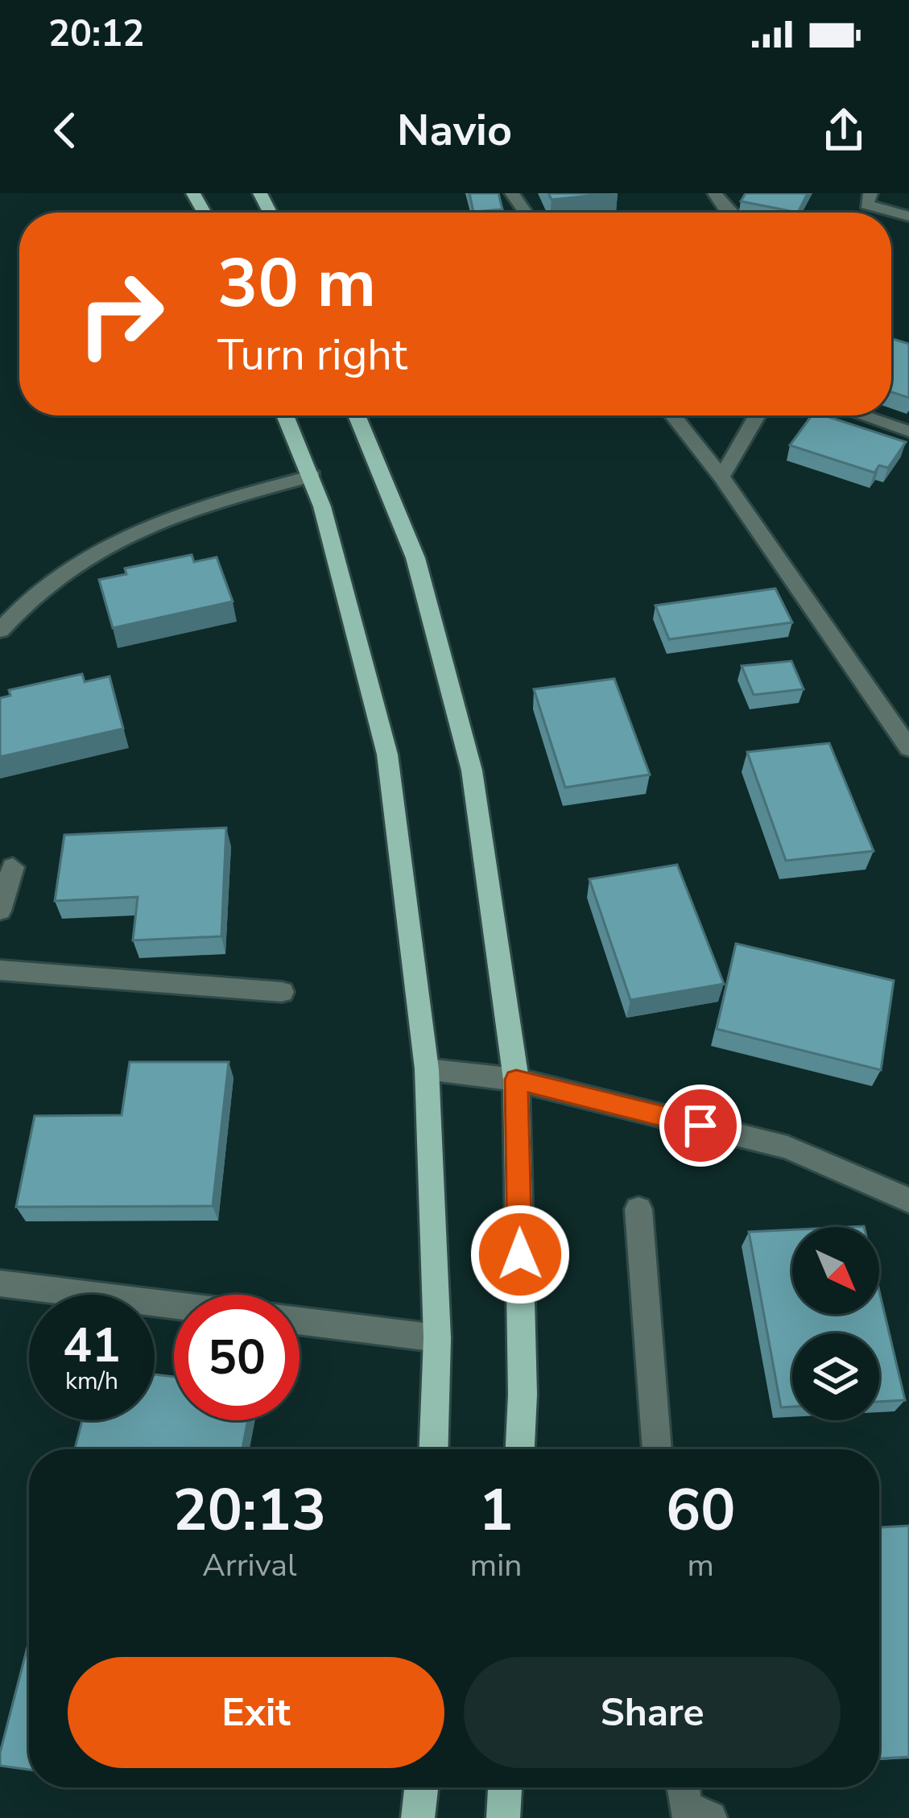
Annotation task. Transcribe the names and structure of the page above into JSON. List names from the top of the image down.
{
  "north": "bottom right",
  "page": {
    "status": "20:12",
    "header": "Navio",
    "turn": ["30 m", "Turn right"],
    "speed": "41 km/h",
    "limit": "50",
    "eta": [
      "20:13",
      "Arrival",
      "1",
      "min",
      "60",
      "m"
    ],
    "buttons": ["Exit", "Share"]
  }
}
